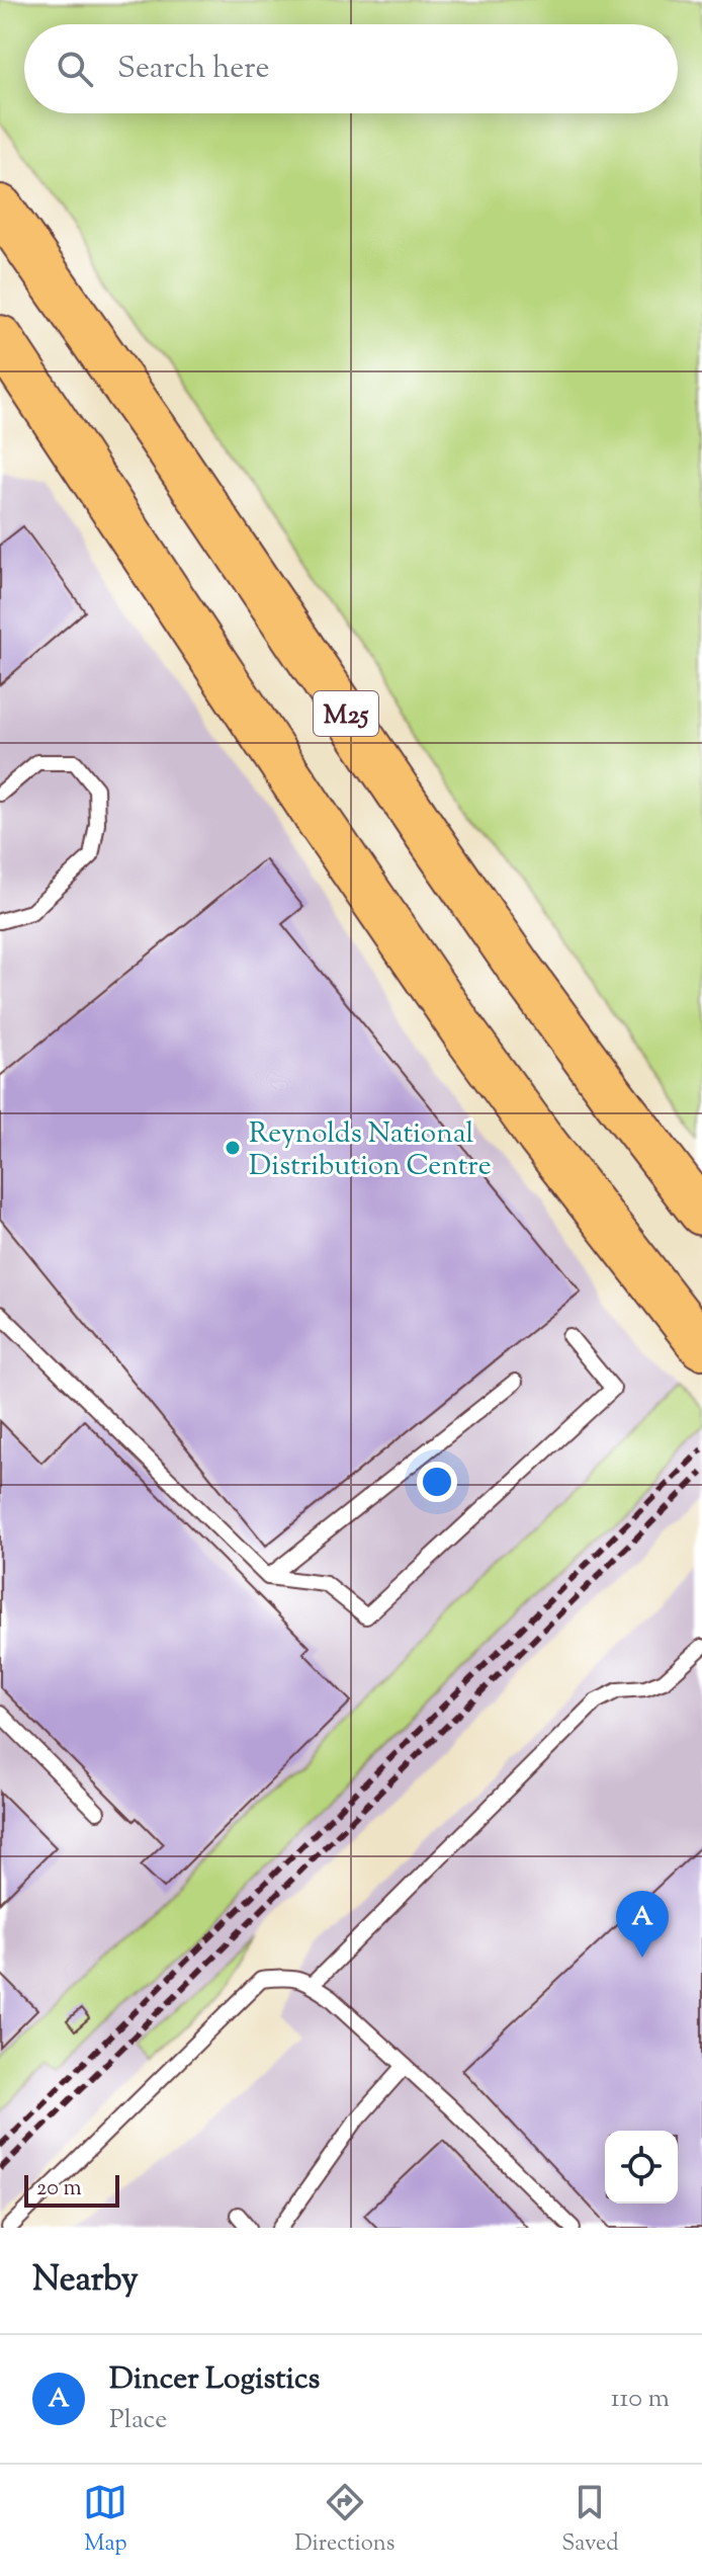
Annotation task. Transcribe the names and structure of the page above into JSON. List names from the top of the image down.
{
  "streets": {
    "highway": ["M25"]
  },
  "places": ["Reynolds National Distribution Centre"],
  "scale_bar": "20 m",
  "page": {
    "search": "Search here",
    "pins": "A",
    "scale": "20 m",
    "heading": "Nearby",
    "list": [
      {
        "mark": "A",
        "name": "Dincer Logistics",
        "note": "Place",
        "value": "110 m"
      }
    ],
    "nav": ["Map", "Directions", "Saved"]
  }
}
